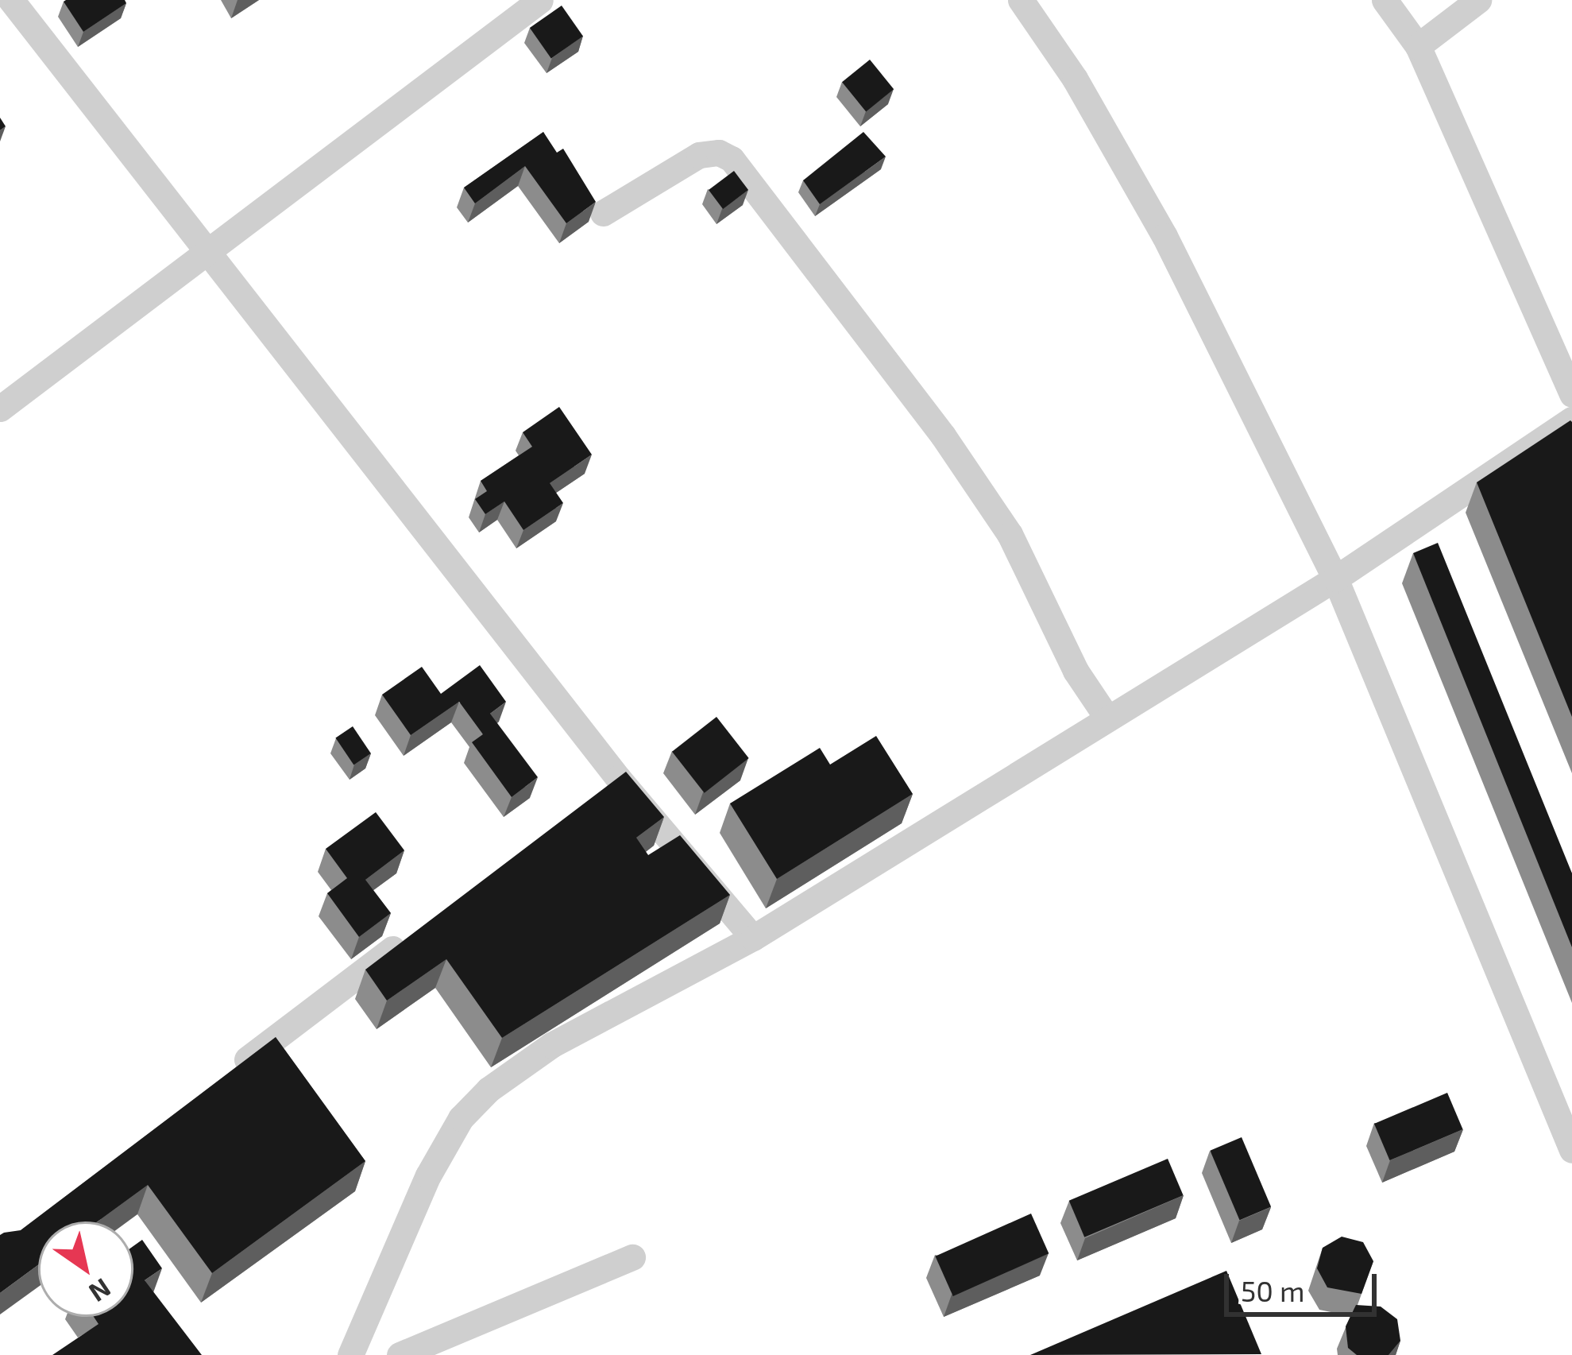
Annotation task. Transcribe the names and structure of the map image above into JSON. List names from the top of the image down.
{
  "scale_bar": "50 m",
  "north": "bottom right"
}
